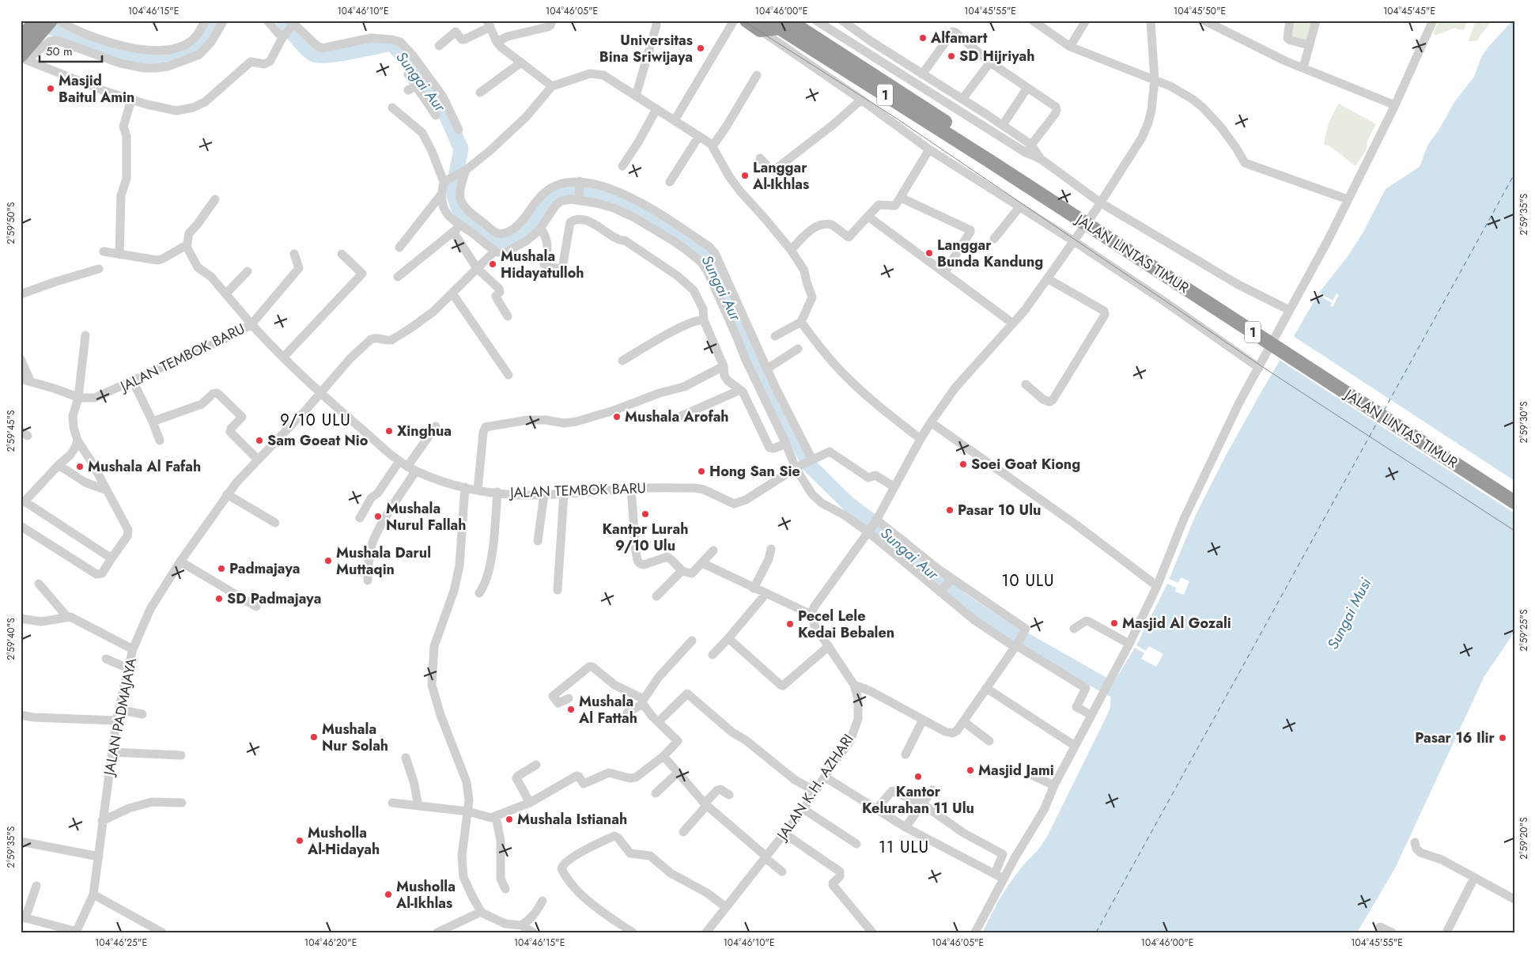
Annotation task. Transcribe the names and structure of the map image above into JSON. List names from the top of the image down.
{
  "streets": {
    "highway": ["1", "JALAN LINTAS TIMUR"],
    "street": ["JALAN TEMBOK BARU", "JALAN PADMAJAYA", "JALAN K.H. AZHARI"]
  },
  "crossings": [
    ["JALAN TEMBOK BARU", "JALAN PADMAJAYA"]
  ],
  "districts": ["9/10 ULU", "10 ULU", "11 ULU"],
  "water": ["Sungai Aur", "Sungai Musi"],
  "places": [
    "Alfamart",
    "Universitas Bina Sriwijaya",
    "SD Hijriyah",
    "Masjid Baitul Amin",
    "Langgar Al-Ikhlas",
    "Langgar Bunda Kandung",
    "Mushala Hidayatulloh",
    "Mushala Arofah",
    "Xinghua",
    "Sam Goeat Nio",
    "Soei Goat Kiong",
    "Mushala Al Fafah",
    "Hong San Sie",
    "Pasar 10 Ulu",
    "Kantpr Lurah 9/10 Ulu",
    "Mushala Nurul Fallah",
    "Mushala Darul Muttaqin",
    "Padmajaya",
    "SD Padmajaya",
    "Masjid Al Gozali",
    "Pecel Lele Kedai Bebalen",
    "Mushala Al Fattah",
    "Mushala Nur Solah",
    "Pasar 16 Ilir",
    "Masjid Jami",
    "Kantor Kelurahan 11 Ulu",
    "Mushala Istianah",
    "Musholla Al-Hidayah",
    "Musholla Al-Ikhlas"
  ],
  "scale_bar": "50 m",
  "coordinates": [
    "104°46'15\"E",
    "104°46'10\"E",
    "104°46'05\"E",
    "104°46'00\"E",
    "104°45'55\"E",
    "104°45'50\"E",
    "104°45'45\"E",
    "2°59'35\"S",
    "2°59'50\"S",
    "2°59'30\"S",
    "2°59'45\"S",
    "2°59'25\"S",
    "2°59'40\"S",
    "2°59'20\"S",
    "104°46'25\"E",
    "104°46'20\"E"
  ]
}
